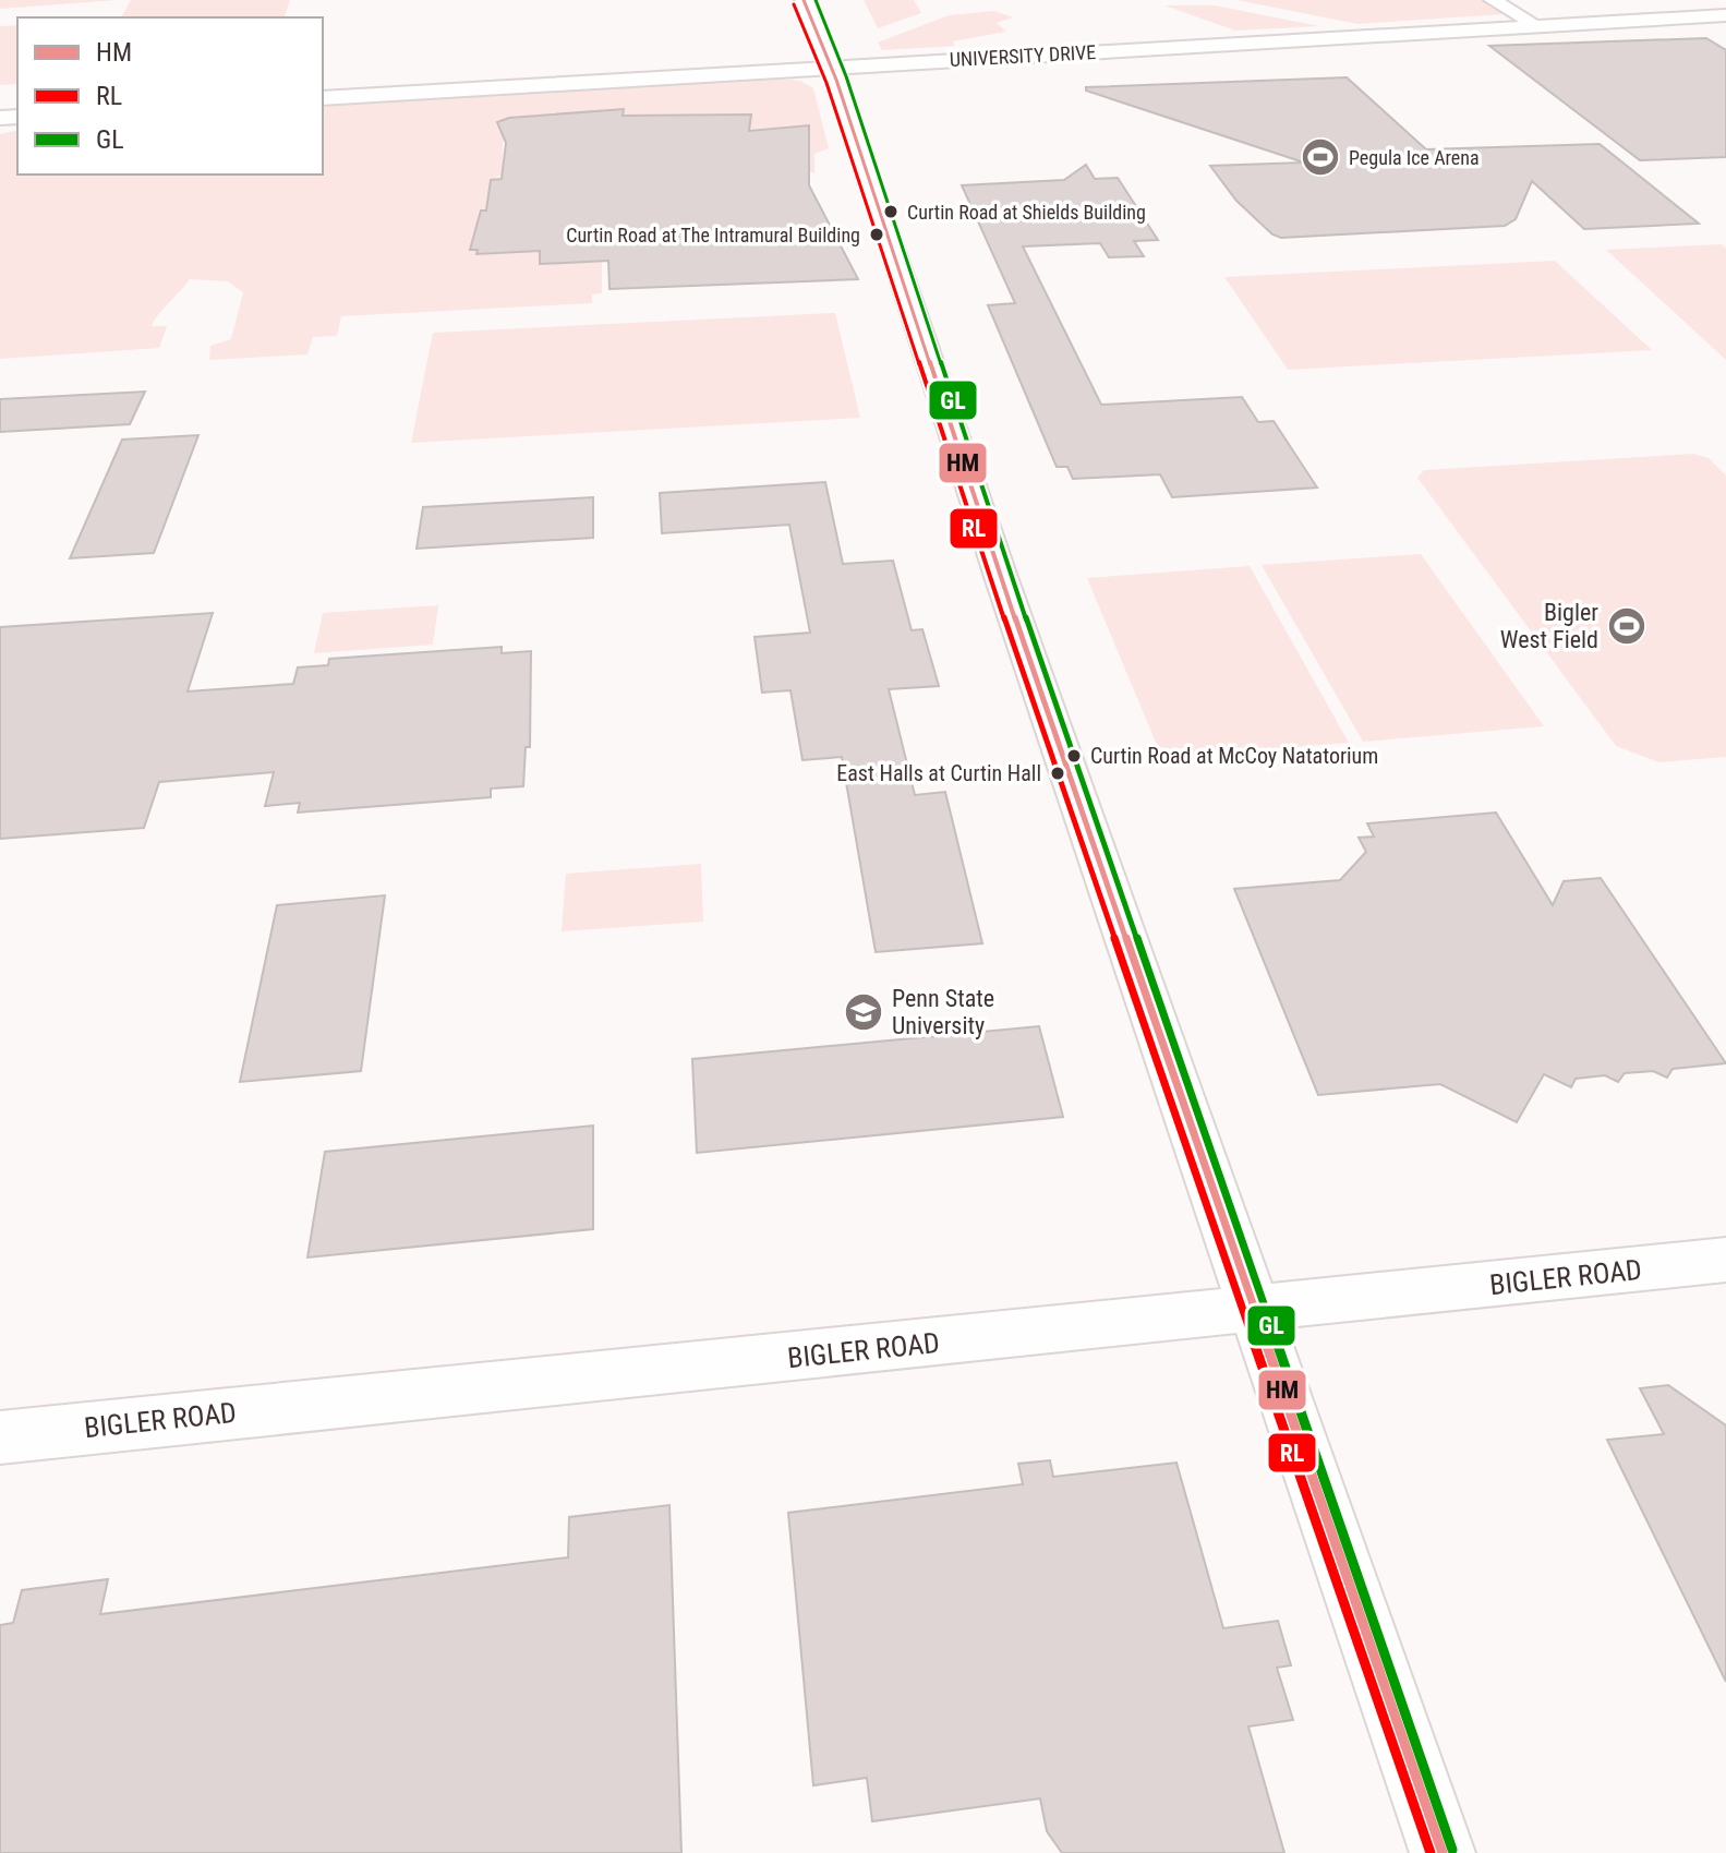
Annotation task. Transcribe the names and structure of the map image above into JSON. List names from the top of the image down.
{
  "streets": {
    "main road": ["UNIVERSITY DRIVE"],
    "street": ["BIGLER ROAD"]
  },
  "places": {
    "sports": ["Pegula Ice Arena", "Bigler West Field"],
    "other": [
      "Curtin Road at Shields Building",
      "Curtin Road at The Intramural Building",
      "Curtin Road at McCoy Natatorium",
      "East Halls at Curtin Hall"
    ],
    "school or university": ["Penn State University"]
  },
  "lines": ["transit line HM", "transit line GL", "transit line RL"],
  "legend": ["HM", "RL", "GL"]
}
